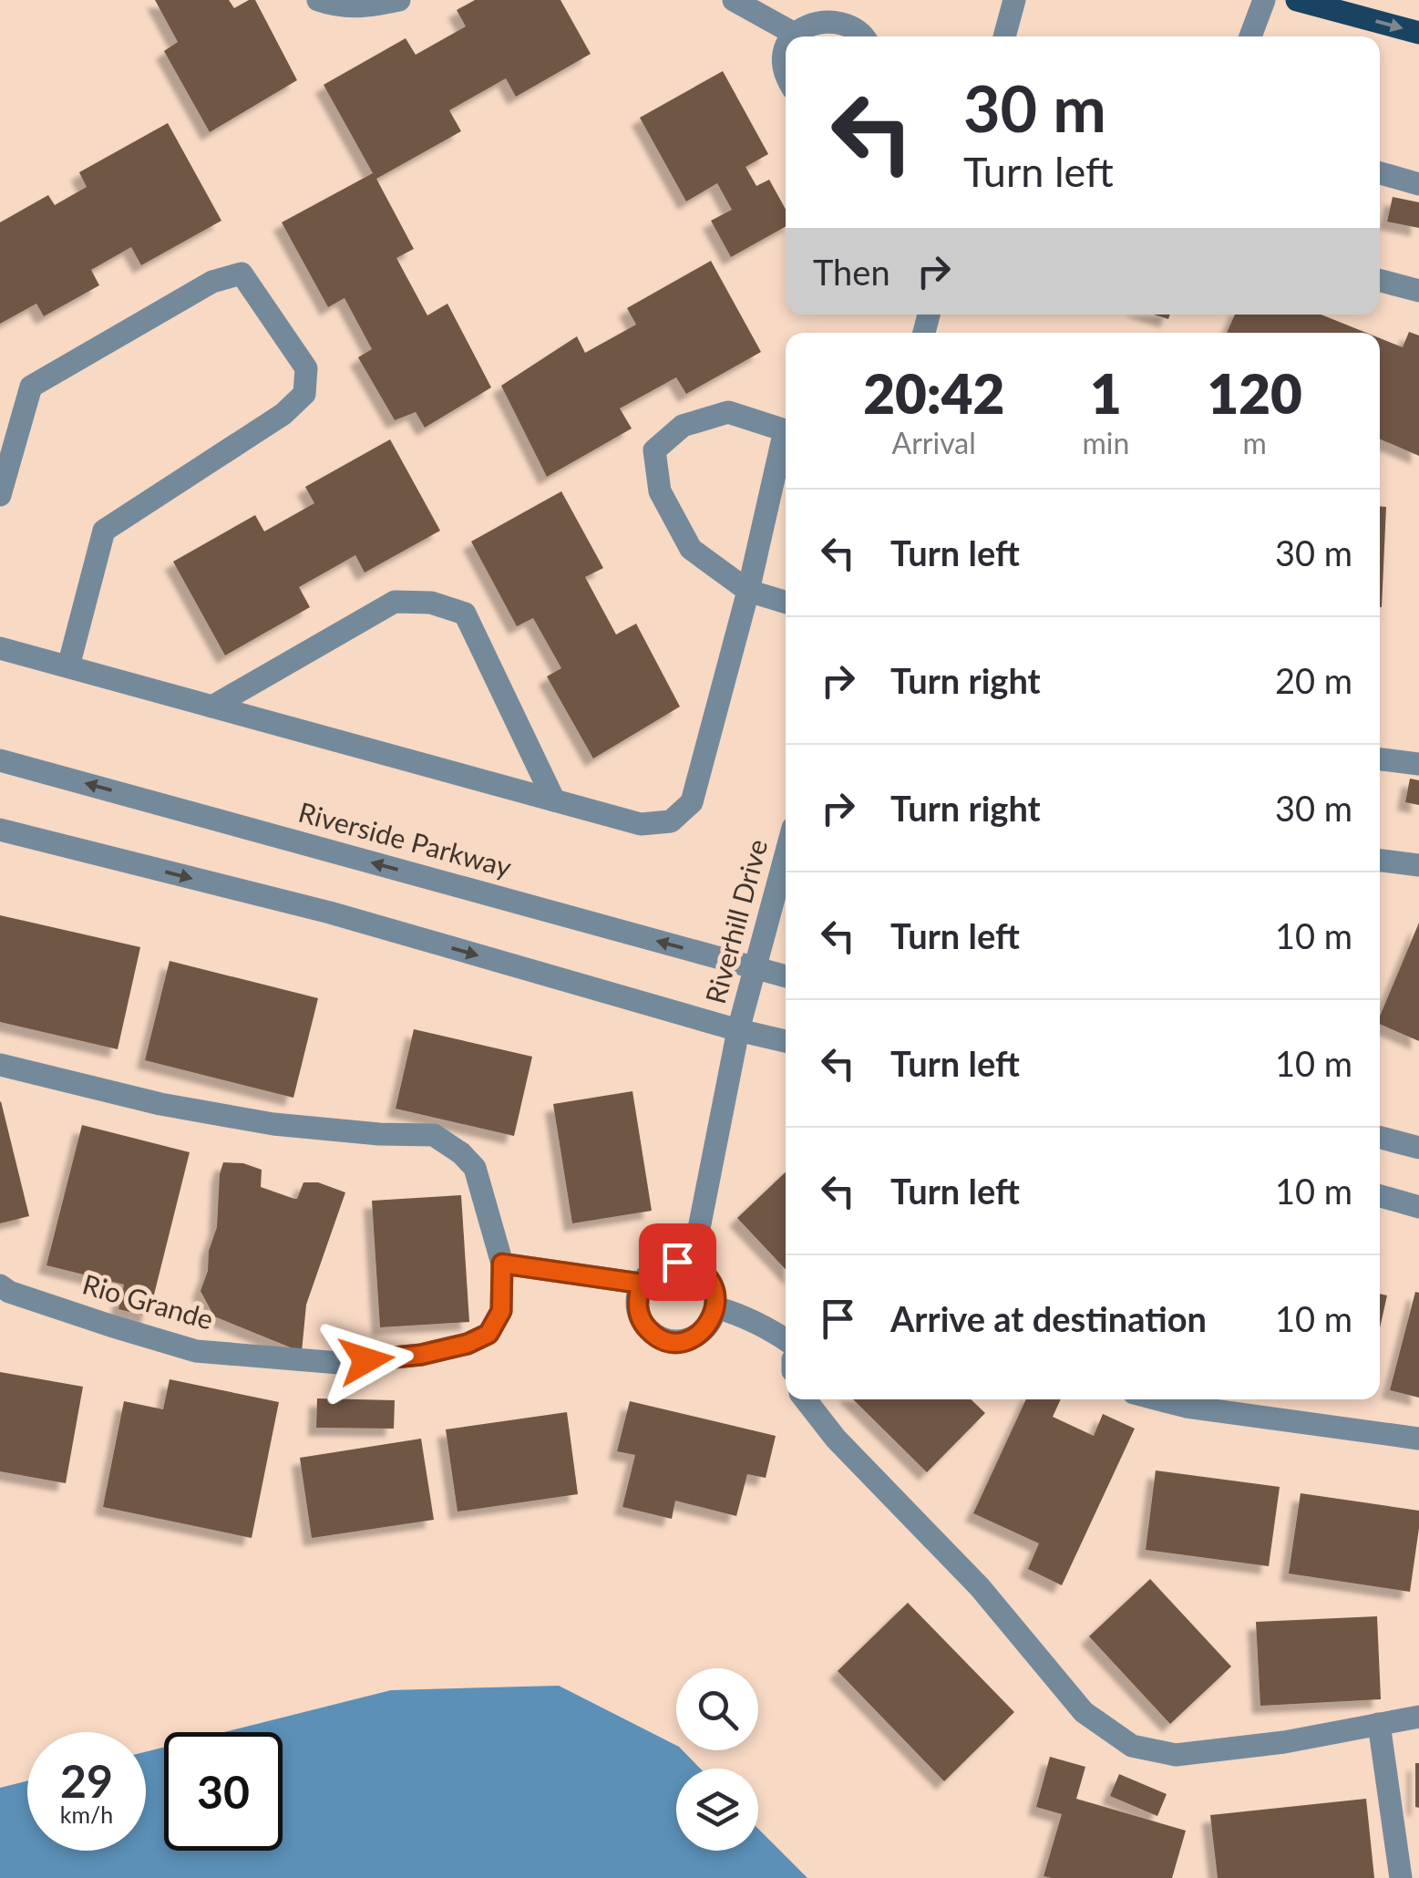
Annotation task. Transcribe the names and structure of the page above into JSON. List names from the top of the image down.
{
  "streets": {
    "street": ["Riverside Parkway", "Riverhill Drive", "Rio Grande"]
  },
  "crossings": [
    ["Riverside Parkway", "Riverhill Drive"]
  ],
  "page": {
    "turn": ["30 m", "Turn left"],
    "then": "Then",
    "eta": [
      "20:42",
      "Arrival",
      "1",
      "min",
      "120",
      "m"
    ],
    "list": [
      {
        "name": "Turn left",
        "value": "30 m"
      },
      {
        "name": "Turn right",
        "value": "20 m"
      },
      {
        "name": "Turn right",
        "value": "30 m"
      },
      {
        "name": "Turn left",
        "value": "10 m"
      },
      {
        "name": "Turn left",
        "value": "10 m"
      },
      {
        "name": "Turn left",
        "value": "10 m"
      },
      {
        "name": "Arrive at destination",
        "value": "10 m"
      }
    ],
    "speed": "29 km/h",
    "limit": "30"
  }
}
